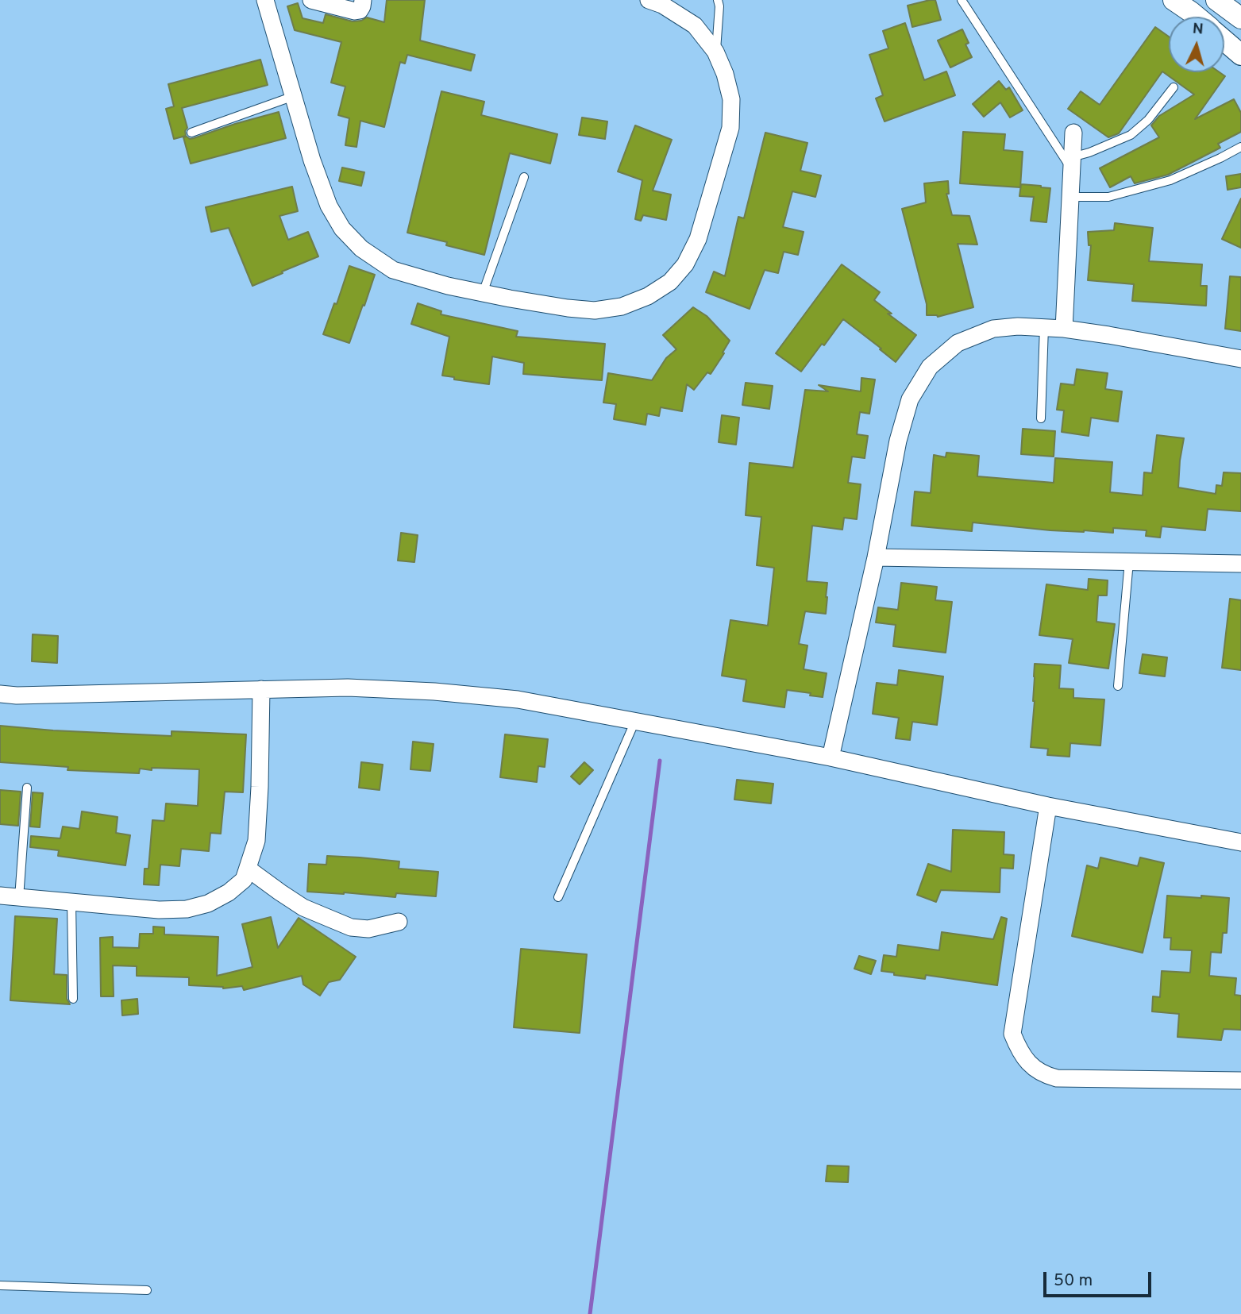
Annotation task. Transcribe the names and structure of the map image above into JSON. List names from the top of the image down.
{
  "scale_bar": "50 m",
  "north": "top"
}
